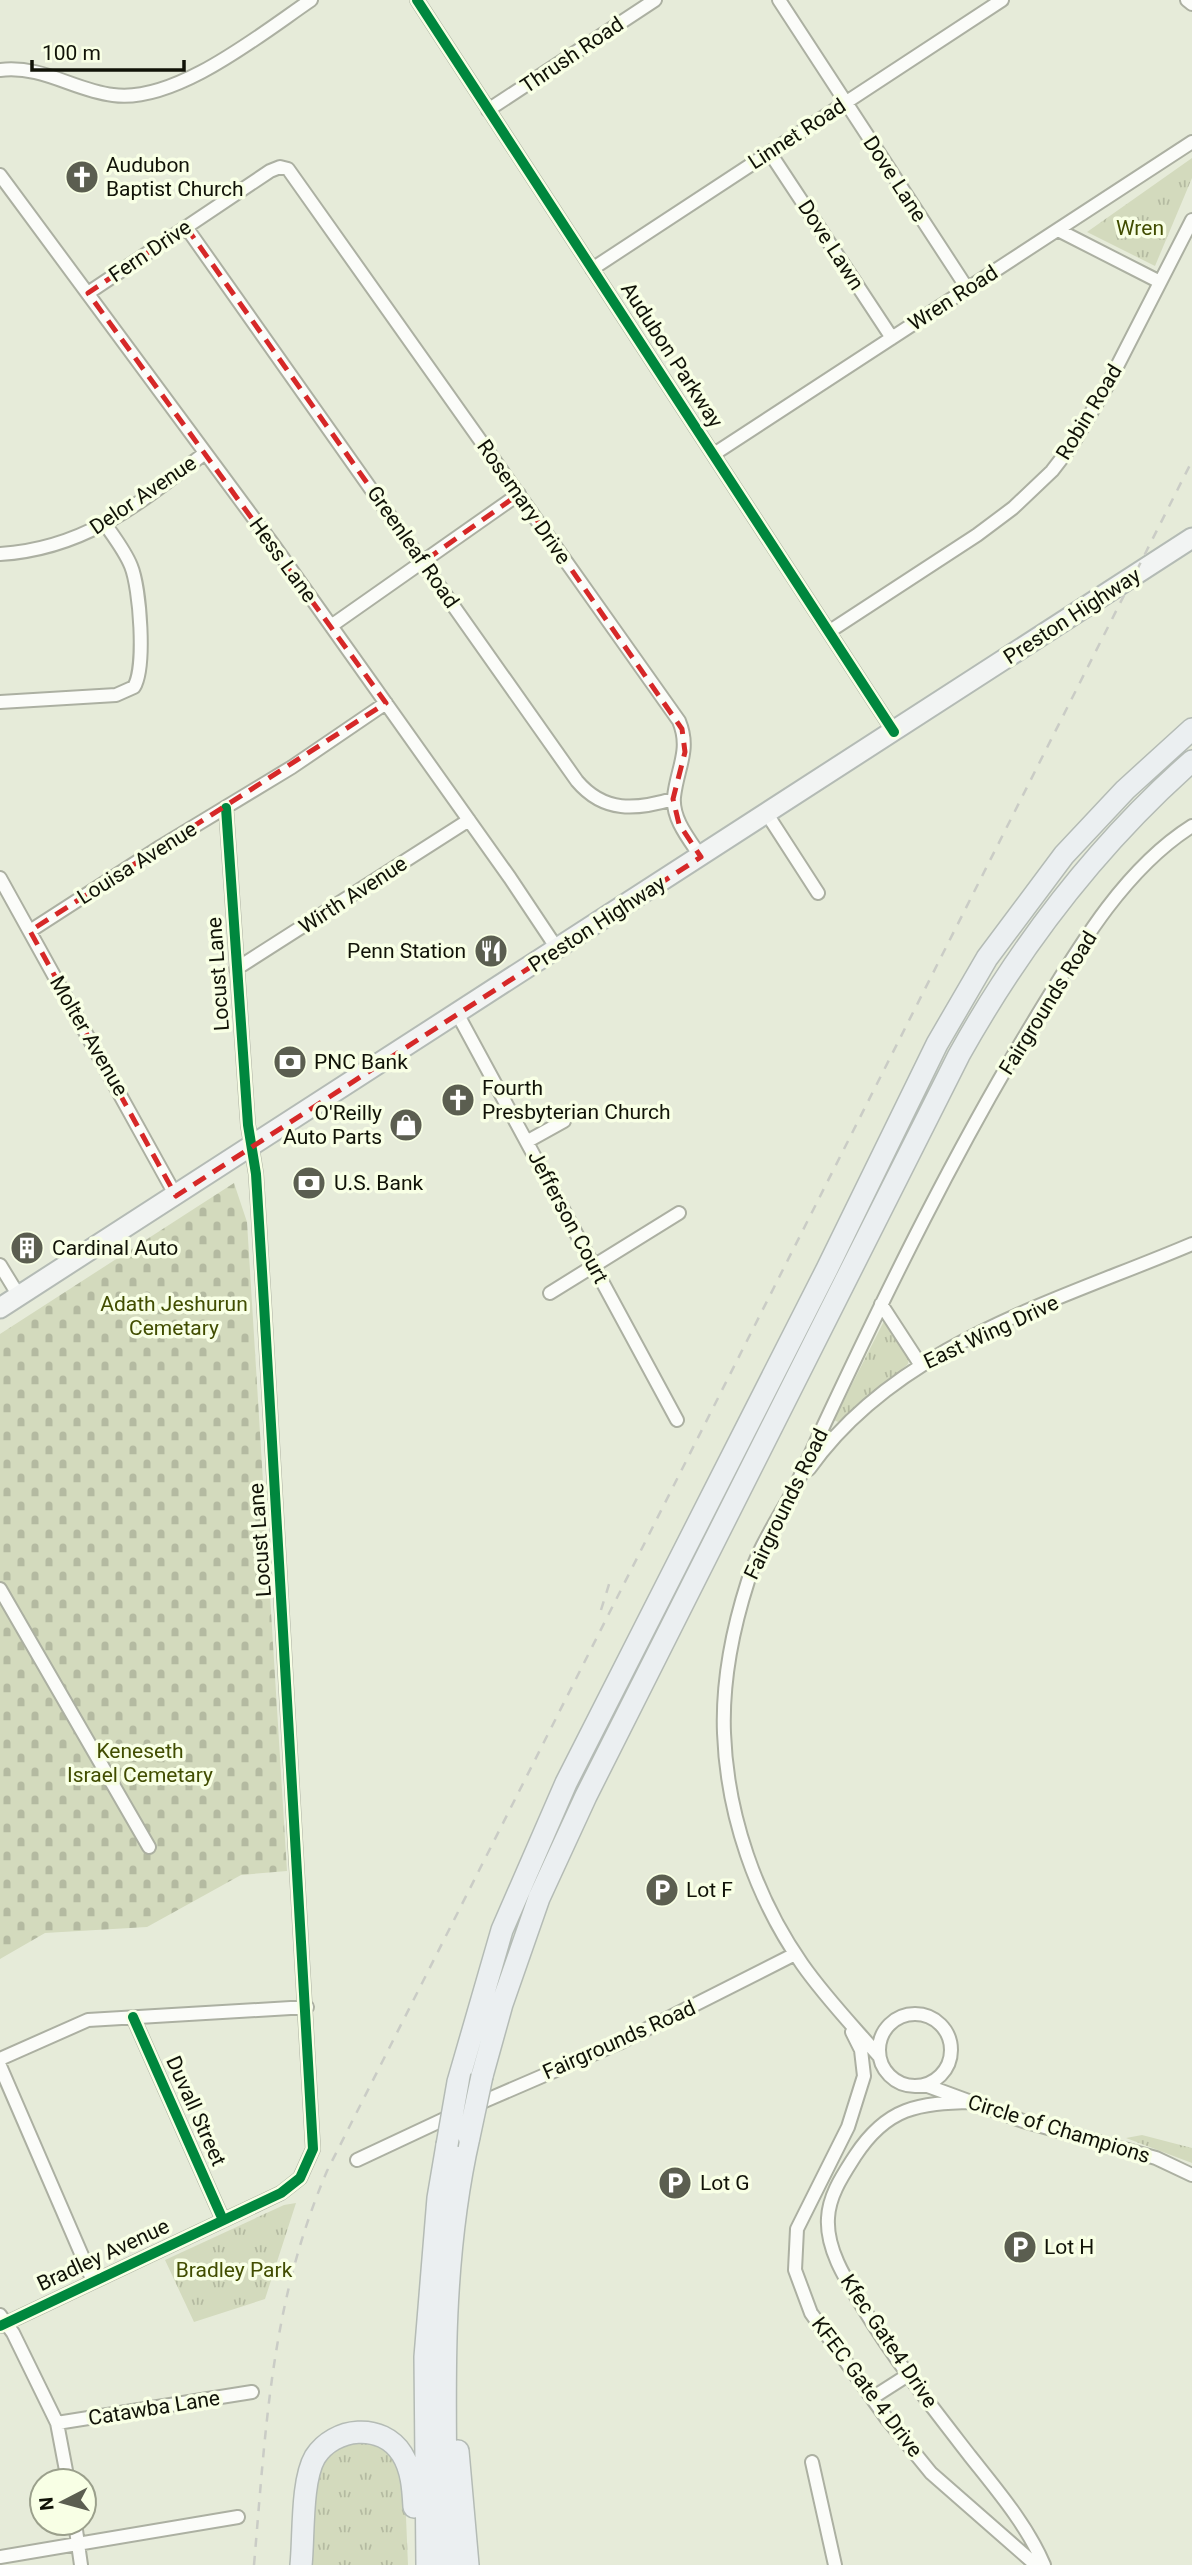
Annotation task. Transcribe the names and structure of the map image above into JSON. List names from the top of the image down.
{
  "streets": {
    "main road": ["Preston Highway"],
    "street": [
      "Thrush Road",
      "Linnet Road",
      "Dove Lane",
      "Dove Lawn",
      "Fern Drive",
      "Wren Road",
      "Audubon Parkway",
      "Robin Road",
      "Delor Avenue",
      "Rosemary Drive",
      "Greenleaf Road",
      "Hess Lane",
      "Louisa Avenue",
      "Wirth Avenue",
      "Locust Lane",
      "Fairgrounds Road",
      "Molter Avenue",
      "Jefferson Court",
      "East Wing Drive",
      "Duvall Street",
      "Circle of Champions",
      "Bradley Avenue",
      "Kfec Gate4 Drive",
      "KFEC Gate 4 Drive",
      "Catawba Lane"
    ]
  },
  "crossings": [
    ["Thrush Road", "Audubon Parkway"],
    ["Linnet Road", "Dove Lane"],
    ["Linnet Road", "Dove Lawn"],
    ["Linnet Road", "Audubon Parkway"],
    ["Dove Lane", "Wren Road"],
    ["Dove Lawn", "Wren Road"],
    ["Fern Drive", "Rosemary Drive"],
    ["Fern Drive", "Greenleaf Road"],
    ["Fern Drive", "Hess Lane"],
    ["Wren Road", "Audubon Parkway"],
    ["Audubon Parkway", "Robin Road"],
    ["Audubon Parkway", "Preston Highway"],
    ["Delor Avenue", "Hess Lane"],
    ["Rosemary Drive", "Greenleaf Road"],
    ["Hess Lane", "Preston Highway"],
    ["Hess Lane", "Louisa Avenue"],
    ["Hess Lane", "Wirth Avenue"],
    ["Preston Highway", "Locust Lane"],
    ["Preston Highway", "Molter Avenue"],
    ["Preston Highway", "Jefferson Court"],
    ["Louisa Avenue", "Locust Lane"],
    ["Louisa Avenue", "Molter Avenue"],
    ["Wirth Avenue", "Locust Lane"],
    ["Locust Lane", "Duvall Street"],
    ["Locust Lane", "Bradley Avenue"],
    ["Fairgrounds Road", "East Wing Drive"],
    ["Duvall Street", "Bradley Avenue"],
    ["Circle of Champions", "Kfec Gate4 Drive"]
  ],
  "parks": [
    "Wren",
    "Adath Jeshurun Cemetary",
    "Keneseth Israel Cemetary",
    "Bradley Park"
  ],
  "places": {
    "church": ["Audubon Baptist Church", "Fourth Presbyterian Church"],
    "restaurant": ["Penn Station"],
    "bank": ["PNC Bank", "U.S. Bank"],
    "shop": ["O'Reilly Auto Parts"],
    "building": ["Cardinal Auto"],
    "parking": ["Lot F", "Lot G", "Lot H"]
  },
  "scale_bar": "100 m",
  "north": "left"
}
